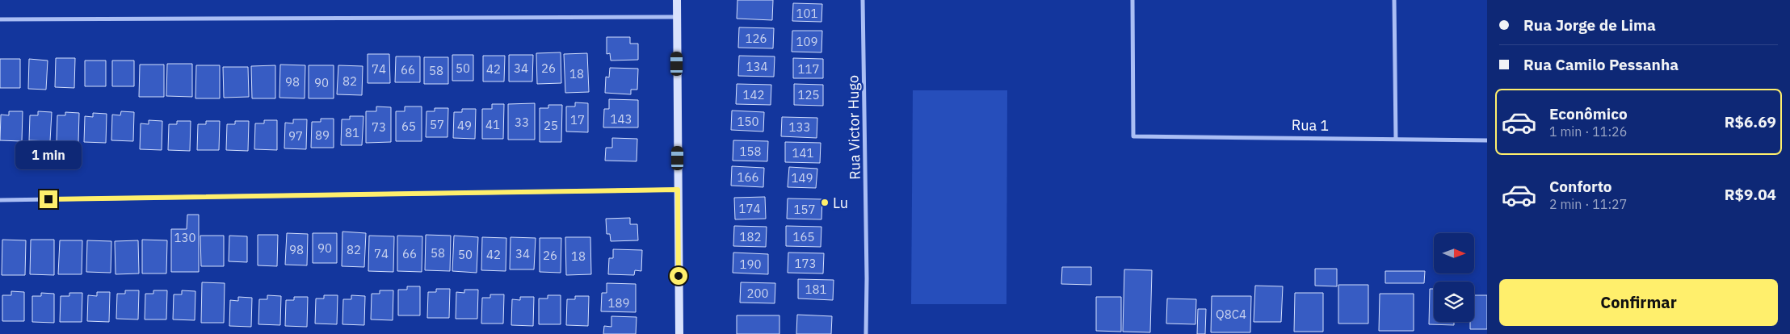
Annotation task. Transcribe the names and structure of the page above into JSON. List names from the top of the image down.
{
  "streets": {
    "street": ["Rua 1", "Rua Victor Hugo"]
  },
  "places": ["Lu"],
  "house_numbers": [
    "101",
    "126",
    "109",
    "134",
    "50",
    "34",
    "26",
    "74",
    "42",
    "117",
    "66",
    "58",
    "18",
    "82",
    "98",
    "90",
    "142",
    "125",
    "143",
    "17",
    "150",
    "33",
    "57",
    "41",
    "49",
    "25",
    "65",
    "73",
    "133",
    "81",
    "89",
    "97",
    "158",
    "141",
    "166",
    "149",
    "174",
    "157",
    "182",
    "165",
    "130",
    "90",
    "98",
    "82",
    "58",
    "74",
    "66",
    "34",
    "50",
    "42",
    "26",
    "18",
    "173",
    "190",
    "181",
    "200",
    "189",
    "Q8C4"
  ],
  "north": "right",
  "page": {
    "banner": ["Rua Jorge de Lima", "Rua Camilo Pessanha"],
    "list": [
      {
        "name": "Econômico",
        "note": "1 min · 11:26",
        "value": "R$6.69"
      },
      {
        "name": "Conforto",
        "note": "2 min · 11:27",
        "value": "R$9.04"
      }
    ],
    "bubble": "1 min",
    "buttons": "Confirmar"
  }
}
